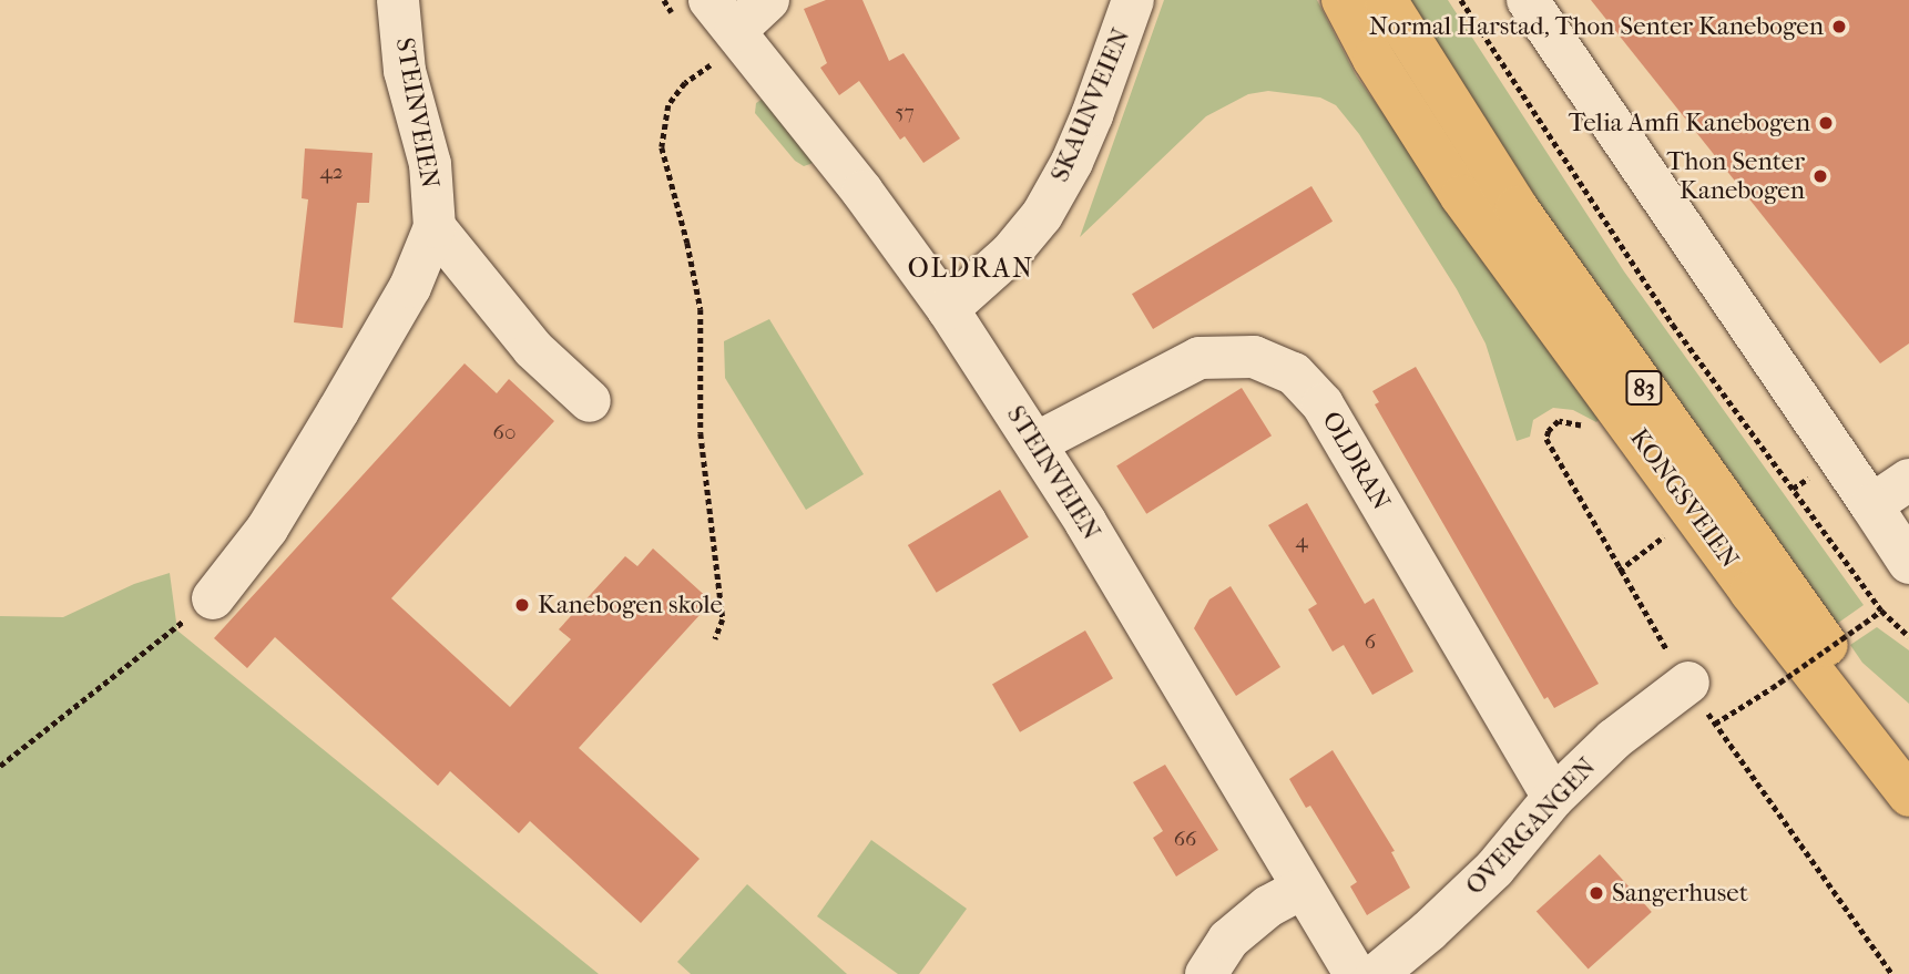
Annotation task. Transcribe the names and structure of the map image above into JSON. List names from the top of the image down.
{
  "streets": {
    "highway": ["83", "KONGSVEIEN"],
    "street": [
      "SKAUNVEIEN",
      "STEINVEIEN",
      "OLDRAN",
      "OVERGANGEN"
    ]
  },
  "crossings": [
    ["SKAUNVEIEN", "STEINVEIEN"],
    ["STEINVEIEN", "OLDRAN"],
    ["OLDRAN", "OVERGANGEN"]
  ],
  "districts": ["OLDRAN"],
  "places": [
    "Normal Harstad, Thon Senter Kanebogen",
    "Telia Amfi Kanebogen",
    "Thon Senter Kanebogen",
    "Kanebogen skole",
    "Sangerhuset"
  ],
  "house_numbers": [
    "57",
    "42",
    "60",
    "4",
    "6",
    "66"
  ]
}
